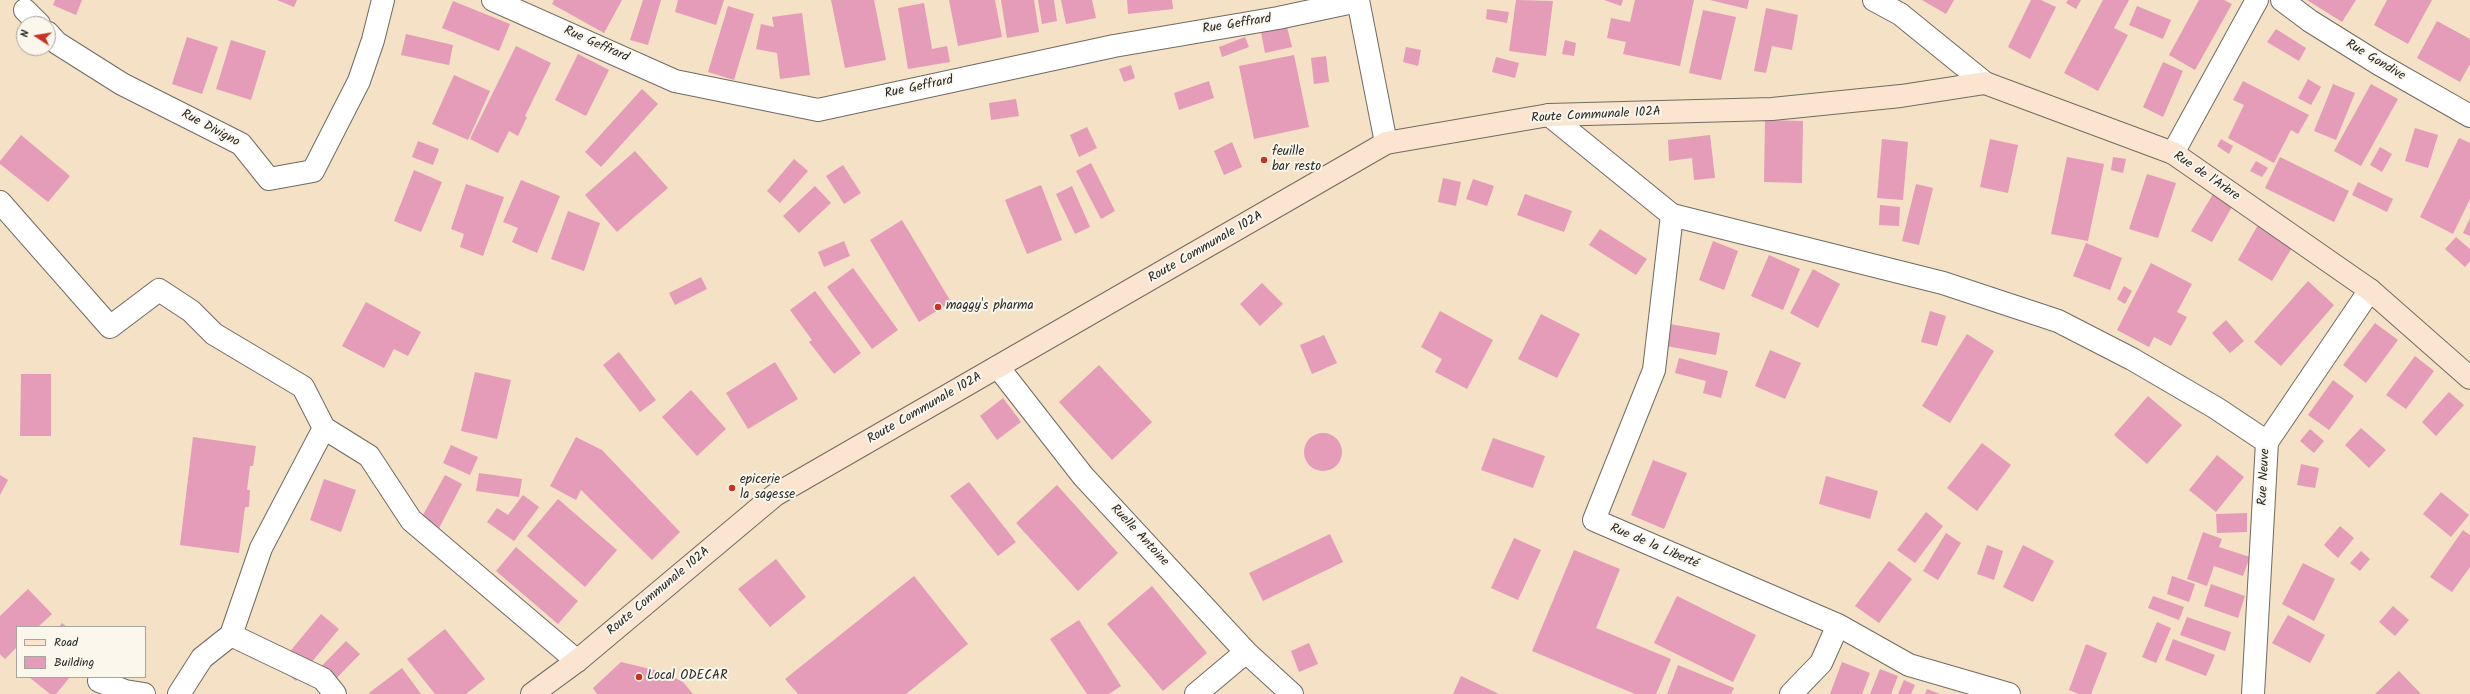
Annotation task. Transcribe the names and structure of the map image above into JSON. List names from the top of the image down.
{
  "streets": {
    "street": [
      "Rue Geffrard",
      "Rue Gondive",
      "Route Communale 102A",
      "Rue Divigno",
      "Rue de l'Arbre",
      "Rue Neuve",
      "Ruelle Antoine",
      "Rue de la Liberté"
    ]
  },
  "crossings": [
    ["Route Communale 102A", "Rue de l'Arbre"],
    ["Route Communale 102A", "Ruelle Antoine"],
    ["Rue de l'Arbre", "Rue Neuve"]
  ],
  "places": [
    "feuille bar resto",
    "maggy's pharma",
    "epicerie la sagesse",
    "Local ODECAR"
  ],
  "legend": ["Road", "Building"],
  "north": "left"
}
